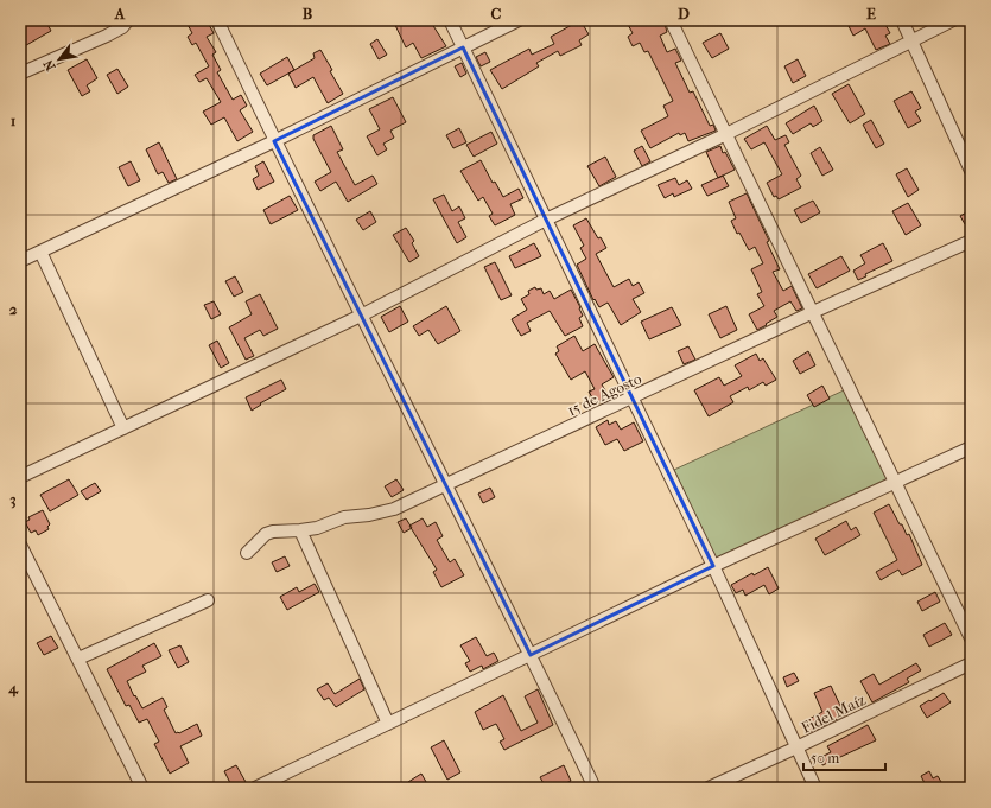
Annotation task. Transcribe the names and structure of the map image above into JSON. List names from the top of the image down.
{
  "streets": {
    "street": ["15 de Agosto", "Fidel Maíz"]
  },
  "scale_bar": "50 m",
  "north": "bottom left",
  "grid": {
    "columns": [
      "A",
      "B",
      "C",
      "D",
      "E"
    ],
    "rows": [
      "1",
      "2",
      "3",
      "4"
    ]
  }
}
